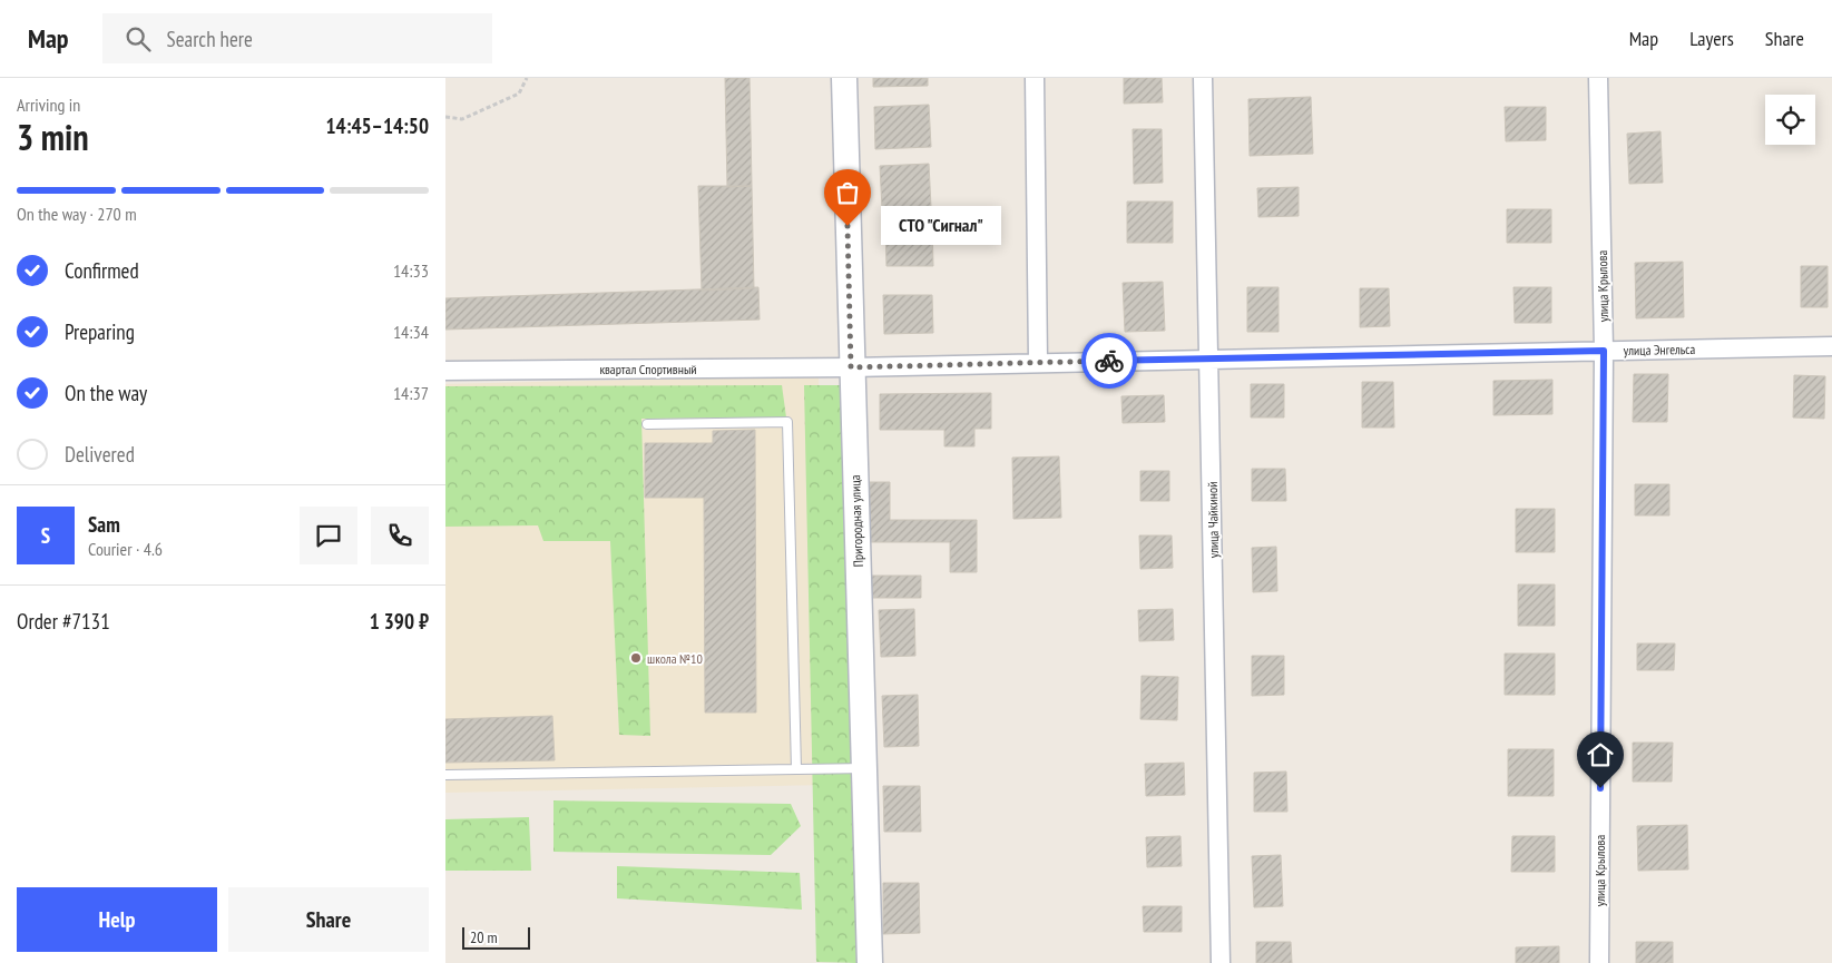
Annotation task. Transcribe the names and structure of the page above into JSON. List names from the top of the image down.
{
  "streets": {
    "street": [
      "улица Крылова",
      "улица Энгельса",
      "квартал Спортивный",
      "улица Чайкиной",
      "Пригородная улица"
    ]
  },
  "crossings": [
    ["улица Крылова", "улица Энгельса"],
    ["улица Энгельса", "квартал Спортивный"],
    ["улица Энгельса", "улица Чайкиной"],
    ["улица Энгельса", "Пригородная улица"],
    ["квартал Спортивный", "Пригородная улица"]
  ],
  "places": ["СТО \"Сигнал\"", "школа №10"],
  "scale_bar": "20 m",
  "page": {
    "header": "Map",
    "search": "Search here",
    "nav": ["Map", "Layers", "Share"],
    "heading": ["3 min", "Arriving in", "14:45–14:50"],
    "panel": [
      "Sam",
      "Courier · 4.6",
      "Order #7131",
      "1 390 ₽"
    ],
    "bar": "On the way · 270 m",
    "bubble": "СТО \"Сигнал\"",
    "list": [
      ["Confirmed", "14:33"],
      ["Preparing", "14:34"],
      ["On the way", "14:37"],
      "Delivered"
    ],
    "round": "S",
    "buttons": ["Help", "Share"],
    "scale": "20 m"
  }
}
